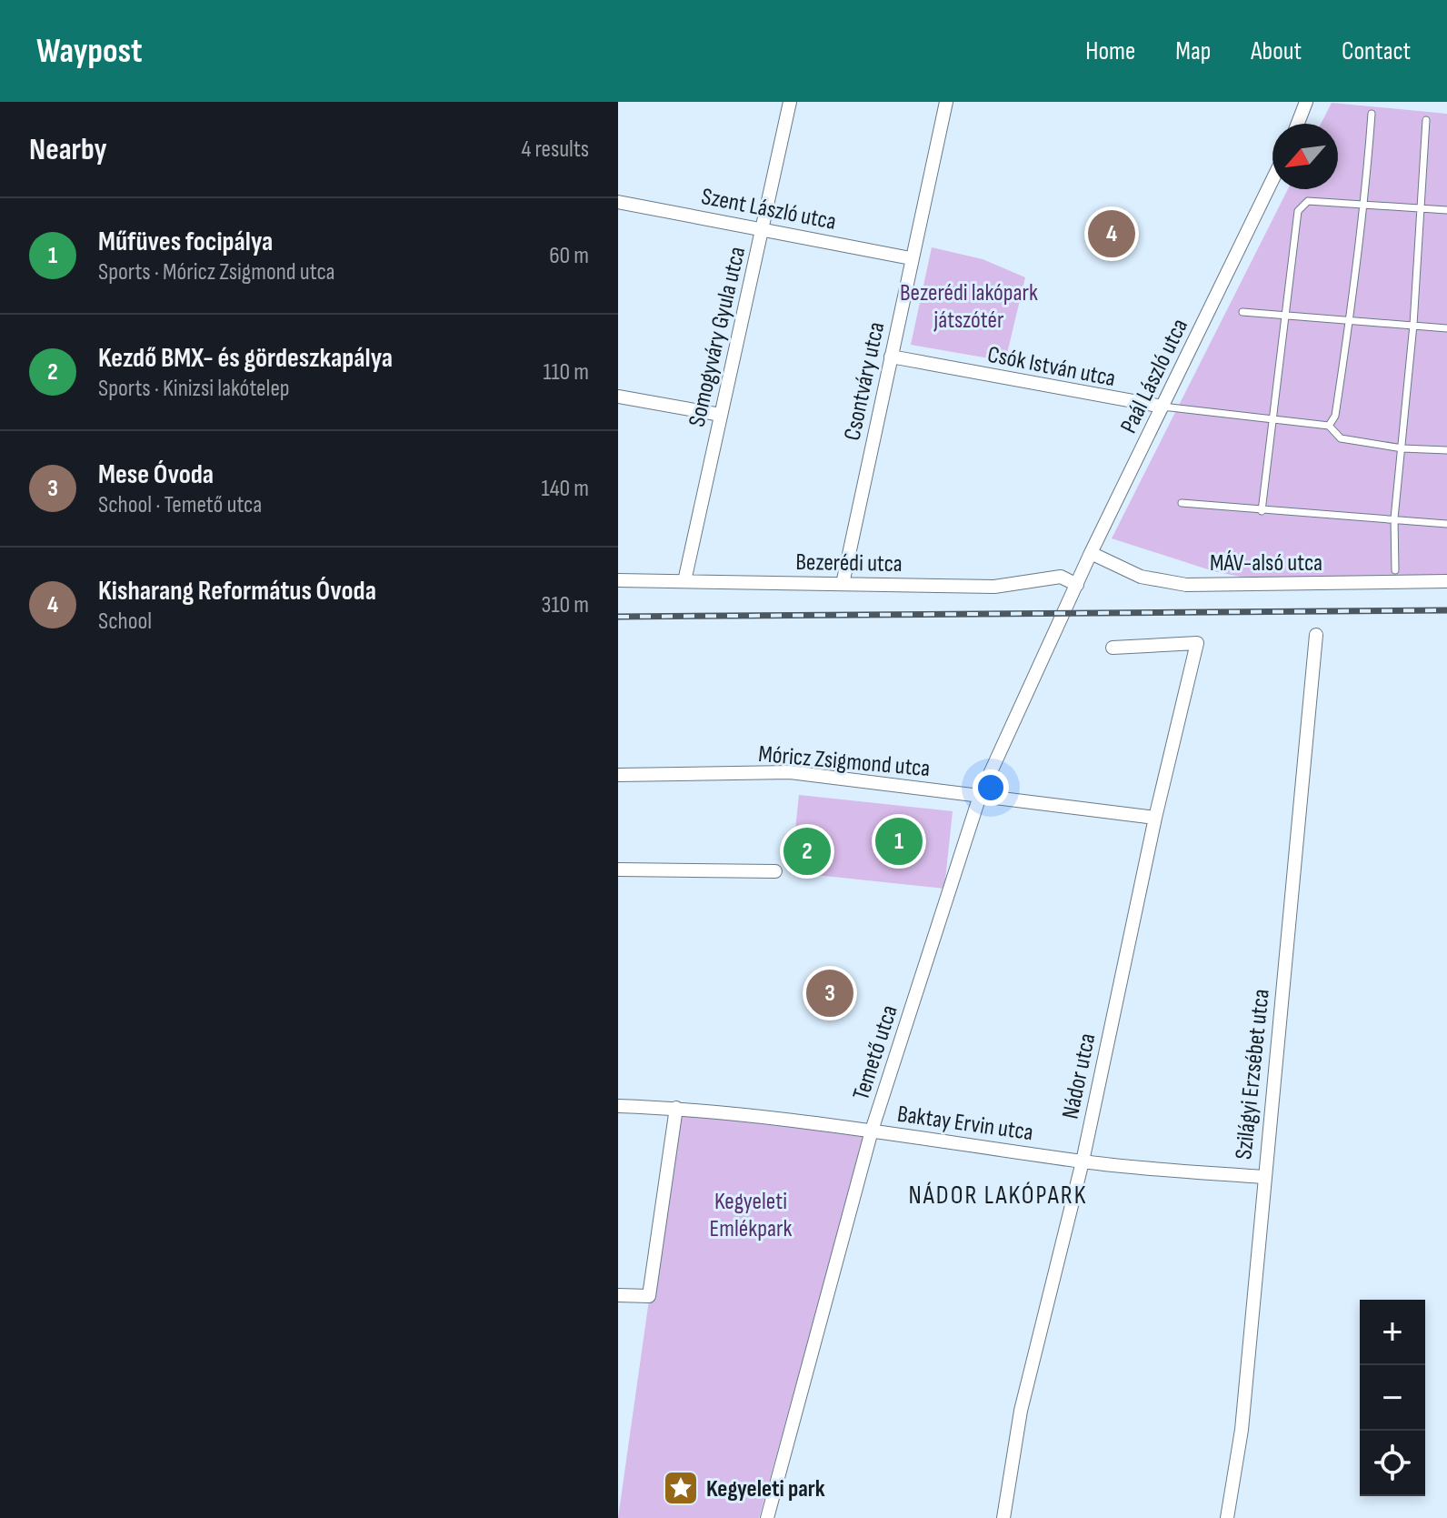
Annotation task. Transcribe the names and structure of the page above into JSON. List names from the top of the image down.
{
  "streets": {
    "street": [
      "Szent László utca",
      "Somogyváry Gyula utca",
      "Csók István utca",
      "Paál László utca",
      "Csontváry utca",
      "Bezerédi utca",
      "MÁV-alsó utca",
      "Móricz Zsigmond utca",
      "Temető utca",
      "Szilágyi Erzsébet utca",
      "Nádor utca",
      "Baktay Ervin utca"
    ]
  },
  "crossings": [
    ["Szent László utca", "Somogyváry Gyula utca"],
    ["Szent László utca", "Csontváry utca"],
    ["Somogyváry Gyula utca", "Bezerédi utca"],
    ["Csók István utca", "Paál László utca"],
    ["Csók István utca", "Csontváry utca"],
    ["Paál László utca", "Bezerédi utca"],
    ["Paál László utca", "MÁV-alsó utca"],
    ["Paál László utca", "Temető utca"],
    ["Csontváry utca", "Bezerédi utca"],
    ["Móricz Zsigmond utca", "Temető utca"],
    ["Móricz Zsigmond utca", "Nádor utca"],
    ["Temető utca", "Baktay Ervin utca"],
    ["Szilágyi Erzsébet utca", "Baktay Ervin utca"],
    ["Nádor utca", "Baktay Ervin utca"]
  ],
  "districts": ["NÁDOR LAKÓPARK"],
  "parks": ["Bezerédi lakópark játszótér", "Kegyeleti Emlékpark"],
  "places": {
    "place": ["Kegyeleti park"]
  },
  "north": "bottom left",
  "page": {
    "header": "Waypost",
    "nav": [
      "Home",
      "Map",
      "About",
      "Contact"
    ],
    "heading": ["Nearby", "4 results"],
    "list": [
      {
        "mark": "1",
        "name": "Műfüves focipálya",
        "note": "Sports · Móricz Zsigmond utca",
        "value": "60 m"
      },
      {
        "mark": "2",
        "name": "Kezdő BMX- és gördeszkapálya",
        "note": "Sports · Kinizsi lakótelep",
        "value": "110 m"
      },
      {
        "mark": "3",
        "name": "Mese Óvoda",
        "note": "School · Temető utca",
        "value": "140 m"
      },
      {
        "mark": "4",
        "name": "Kisharang Református Óvoda",
        "note": "School",
        "value": "310 m"
      }
    ],
    "pins": [
      "4",
      "1",
      "2",
      "3"
    ],
    "map_buttons": ["+", "−"]
  }
}
